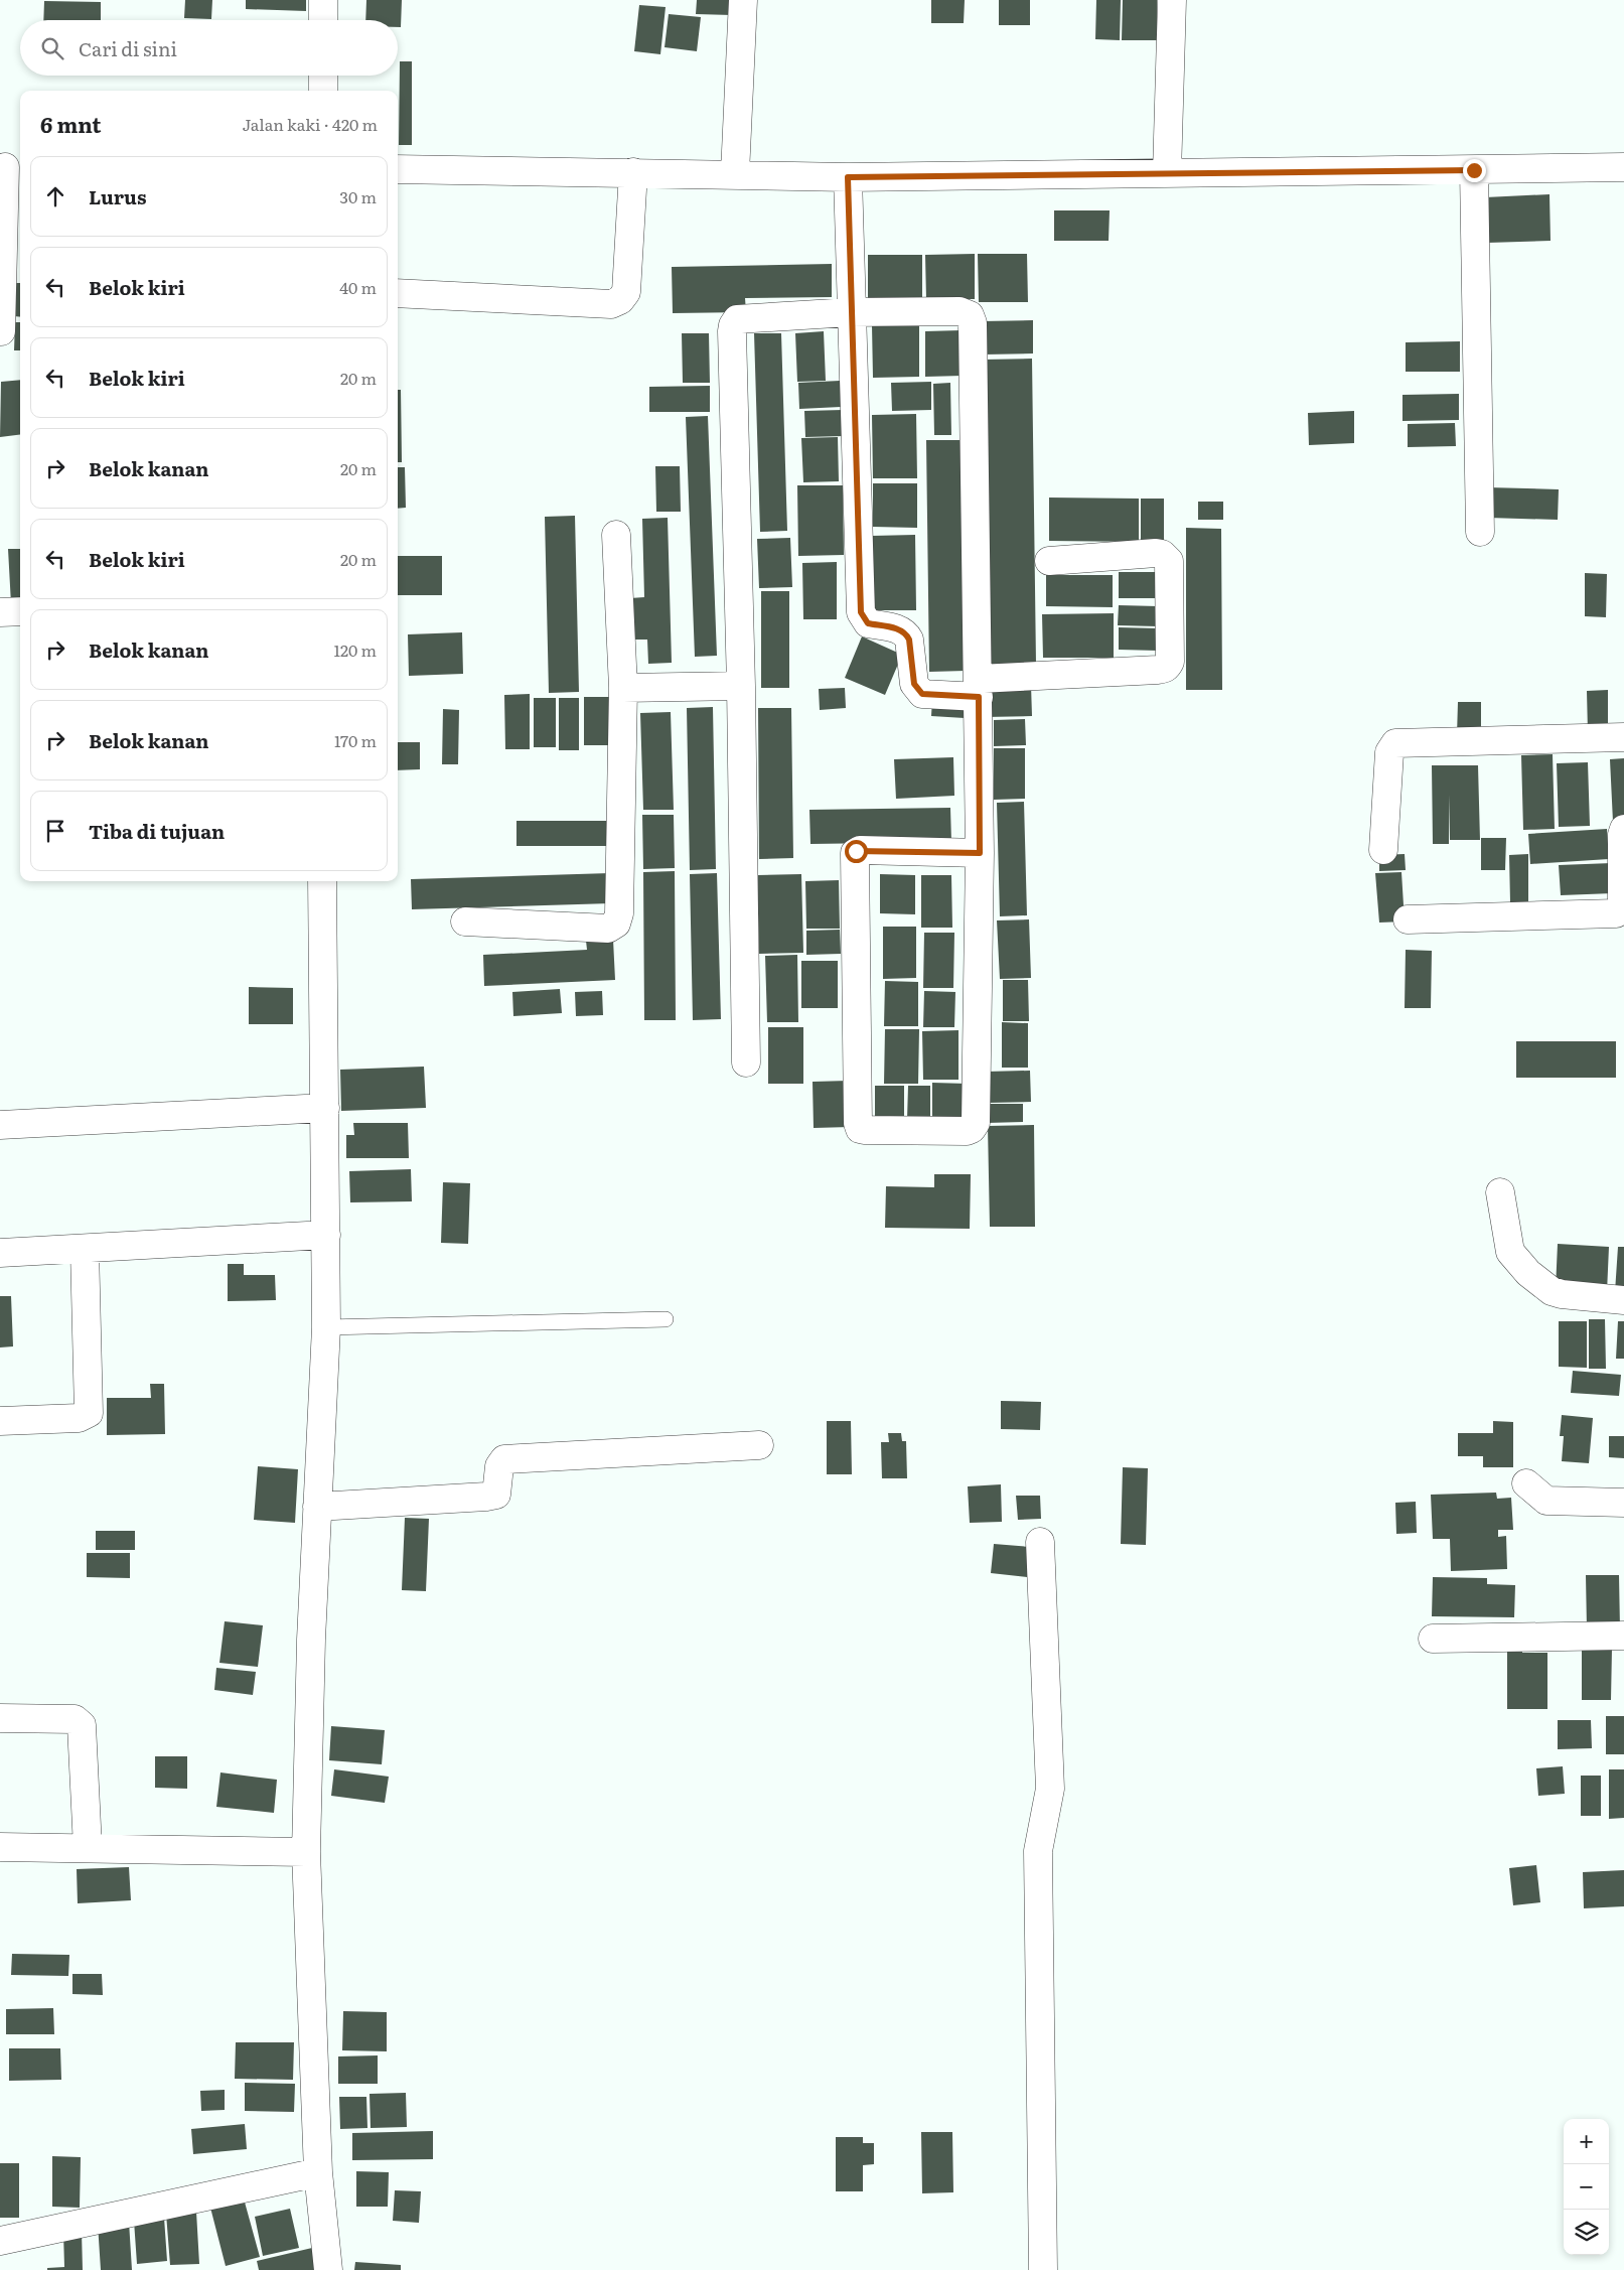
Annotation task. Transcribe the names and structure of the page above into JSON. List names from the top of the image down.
{
  "page": {
    "search": "Cari di sini",
    "heading": ["6 mnt", "Jalan kaki · 420 m"],
    "list": [
      ["Lurus", "30 m"],
      ["Belok kiri", "40 m"],
      ["Belok kiri", "20 m"],
      ["Belok kanan", "20 m"],
      ["Belok kiri", "20 m"],
      ["Belok kanan", "120 m"],
      ["Belok kanan", "170 m"],
      "Tiba di tujuan"
    ],
    "map_buttons": ["+", "−"]
  }
}
